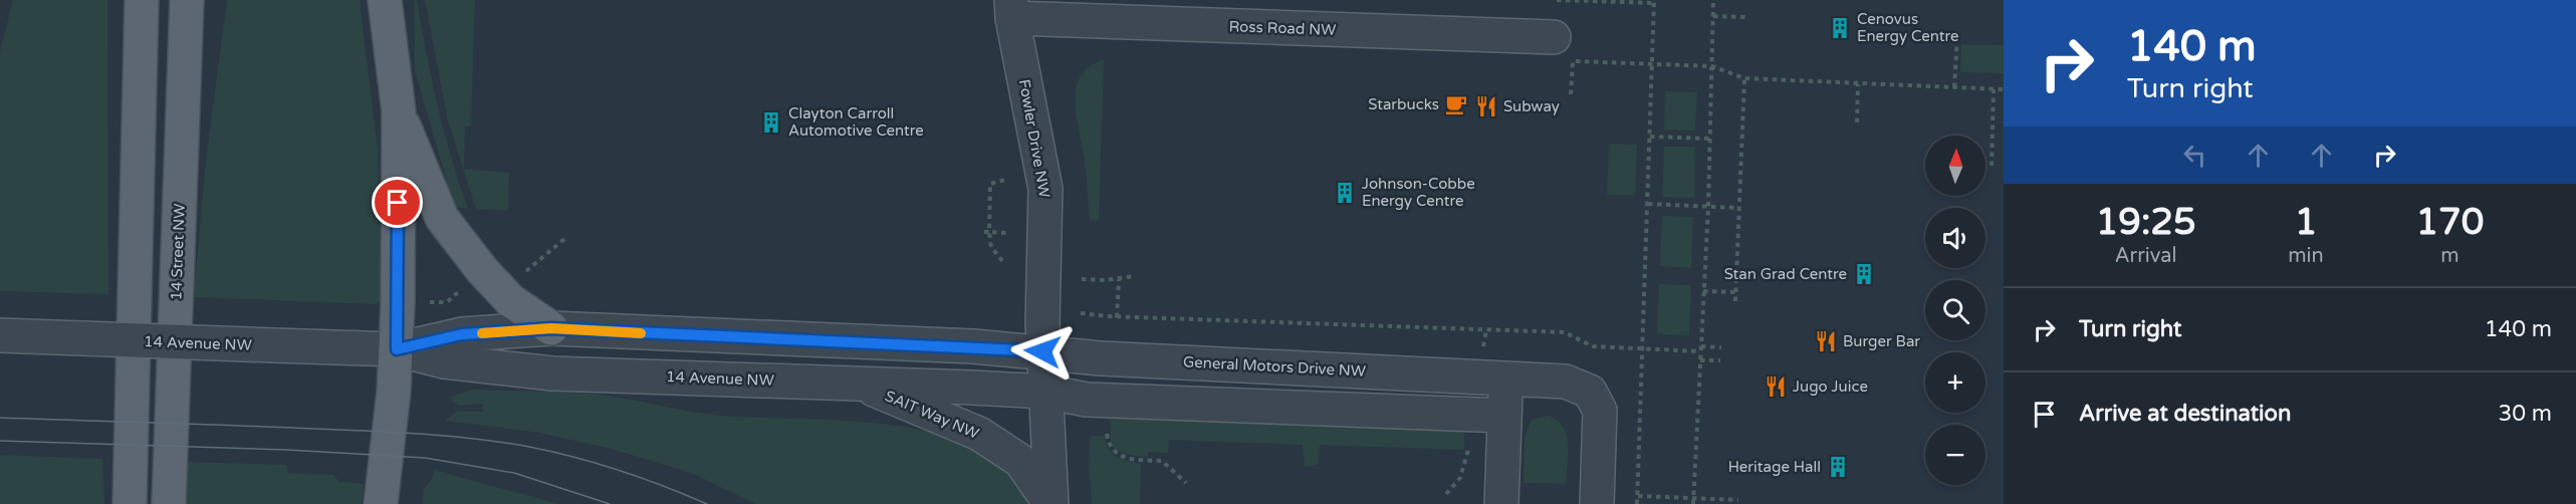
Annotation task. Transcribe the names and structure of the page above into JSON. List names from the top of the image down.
{
  "streets": {
    "main road": ["14 Street NW"],
    "street": [
      "Ross Road NW",
      "Fowler Drive NW",
      "14 Avenue NW",
      "General Motors Drive NW",
      "SAIT Way NW"
    ]
  },
  "crossings": [
    ["Ross Road NW", "Fowler Drive NW"],
    ["Fowler Drive NW", "14 Avenue NW"],
    ["Fowler Drive NW", "General Motors Drive NW"],
    ["Fowler Drive NW", "SAIT Way NW"],
    ["14 Avenue NW", "General Motors Drive NW"],
    ["14 Avenue NW", "SAIT Way NW"],
    ["General Motors Drive NW", "SAIT Way NW"]
  ],
  "places": {
    "building": [
      "Cenovus Energy Centre",
      "Clayton Carroll Automotive Centre",
      "Johnson-Cobbe Energy Centre",
      "Stan Grad Centre",
      "Heritage Hall"
    ],
    "cafe": ["Starbucks"],
    "restaurant": ["Subway", "Burger Bar", "Jugo Juice"]
  },
  "north": "top",
  "page": {
    "turn": ["140 m", "Turn right"],
    "map_buttons": ["+", "−"],
    "eta": [
      "19:25",
      "Arrival",
      "1",
      "min",
      "170",
      "m"
    ],
    "list": [
      {
        "name": "Turn right",
        "value": "140 m"
      },
      {
        "name": "Arrive at destination",
        "value": "30 m"
      }
    ]
  }
}
